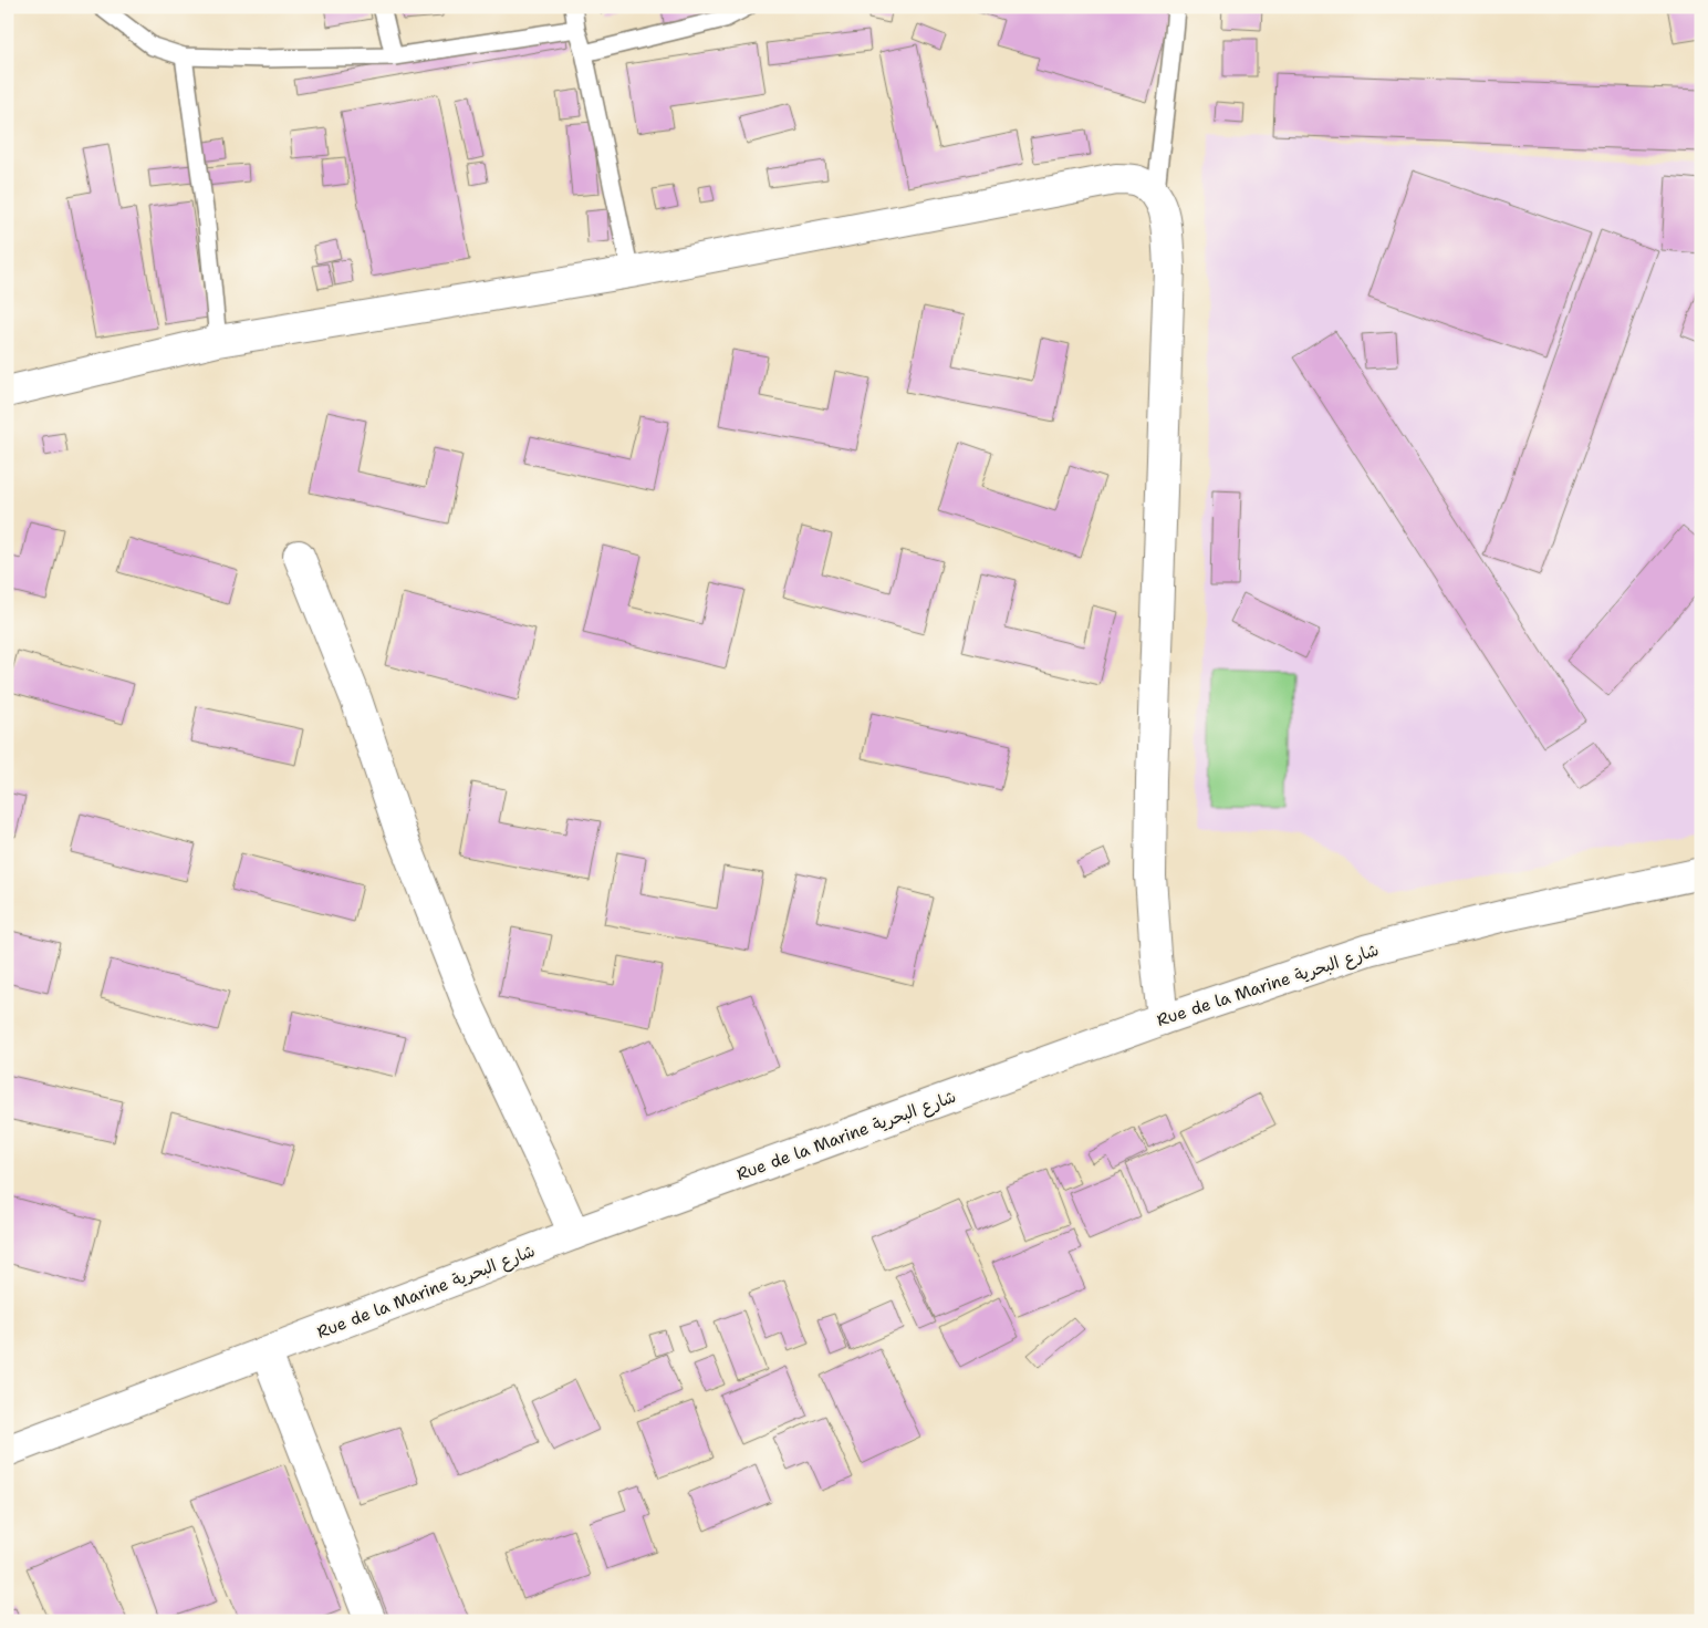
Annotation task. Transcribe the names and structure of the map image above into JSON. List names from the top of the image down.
{
  "streets": {
    "street": ["Rue de la Marine شارع البحرية"]
  }
}
